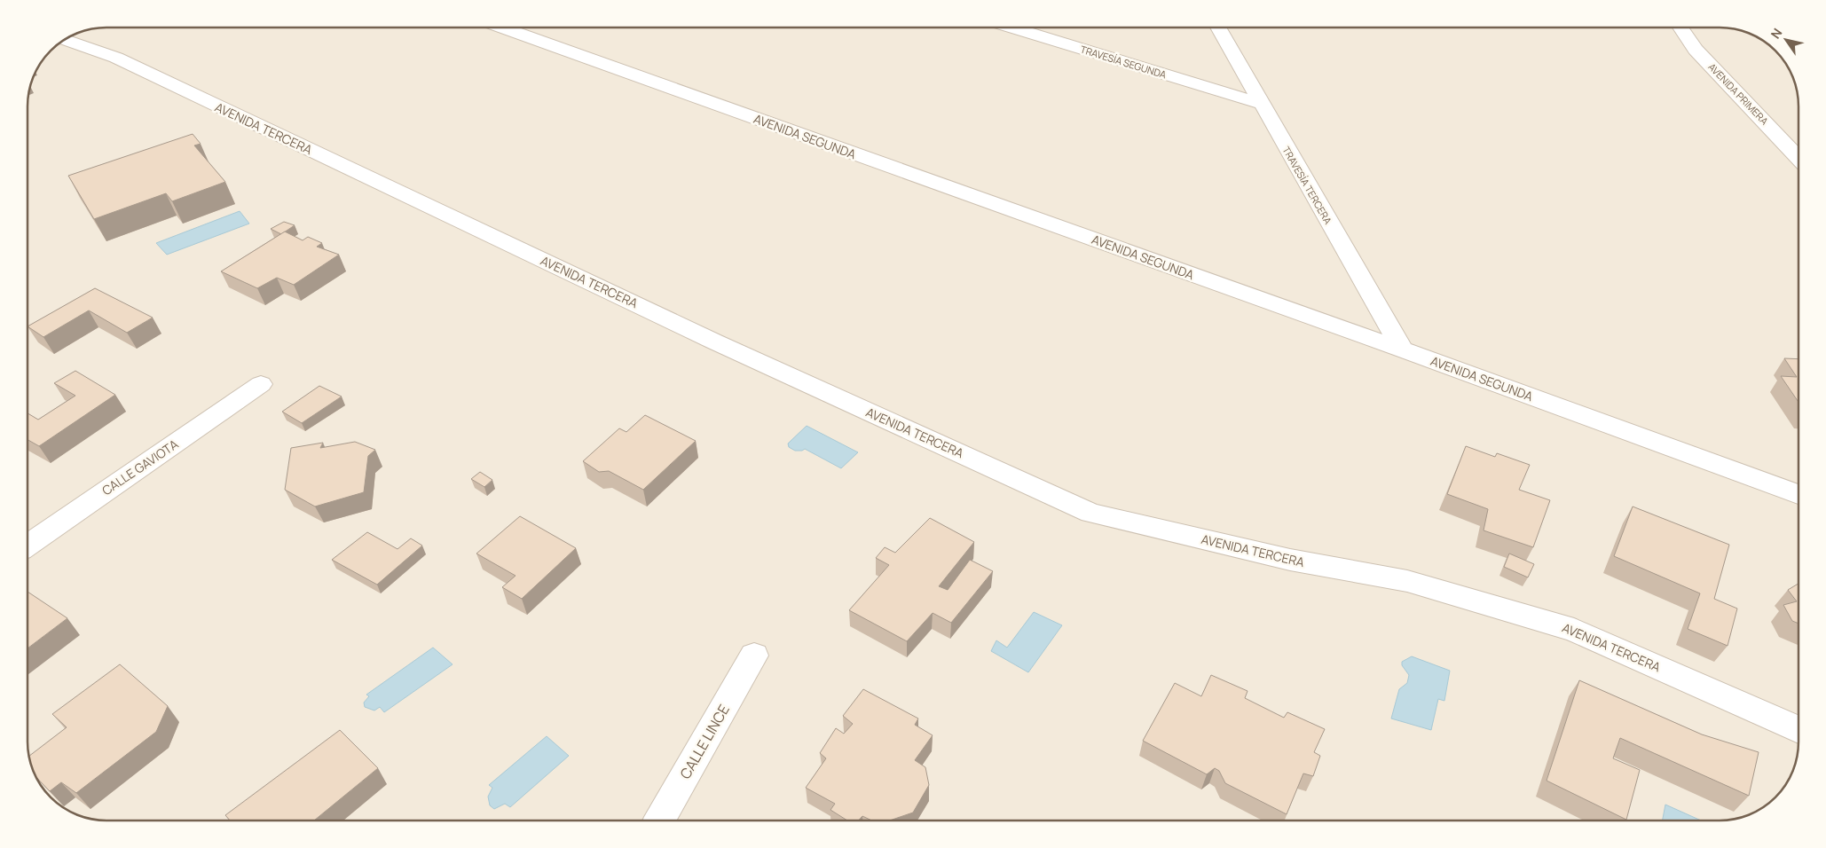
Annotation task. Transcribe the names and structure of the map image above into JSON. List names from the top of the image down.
{
  "streets": {
    "street": [
      "TRAVESÍA SEGUNDA",
      "AVENIDA PRIMERA",
      "AVENIDA TERCERA",
      "AVENIDA SEGUNDA",
      "TRAVESÍA TERCERA",
      "CALLE GAVIOTA",
      "CALLE LINCE"
    ]
  },
  "crossings": [
    ["TRAVESÍA SEGUNDA", "TRAVESÍA TERCERA"],
    ["AVENIDA SEGUNDA", "TRAVESÍA TERCERA"]
  ],
  "north": "top left"
}
